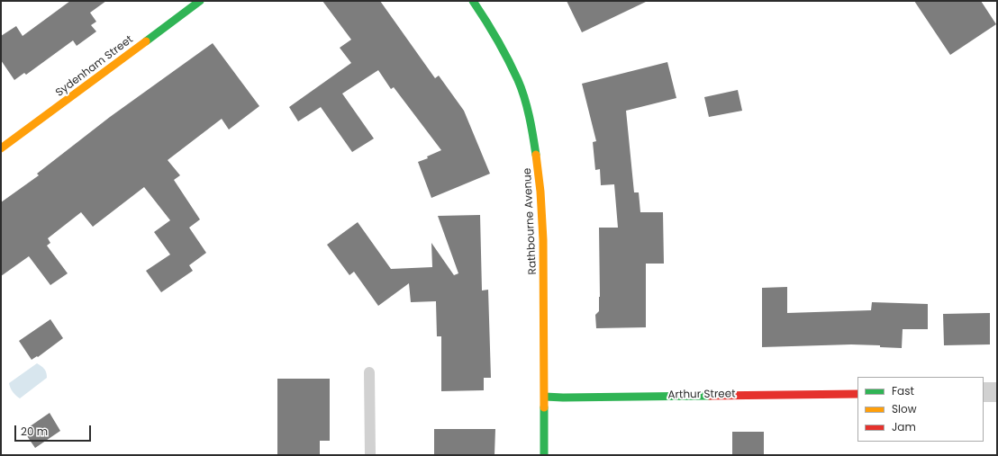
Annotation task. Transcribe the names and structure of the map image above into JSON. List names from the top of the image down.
{
  "streets": {
    "street": ["Sydenham Street", "Rathbourne Avenue", "Arthur Street"]
  },
  "crossings": [
    ["Rathbourne Avenue", "Arthur Street"]
  ],
  "legend": ["Fast", "Slow", "Jam"],
  "scale_bar": "20 m"
}
